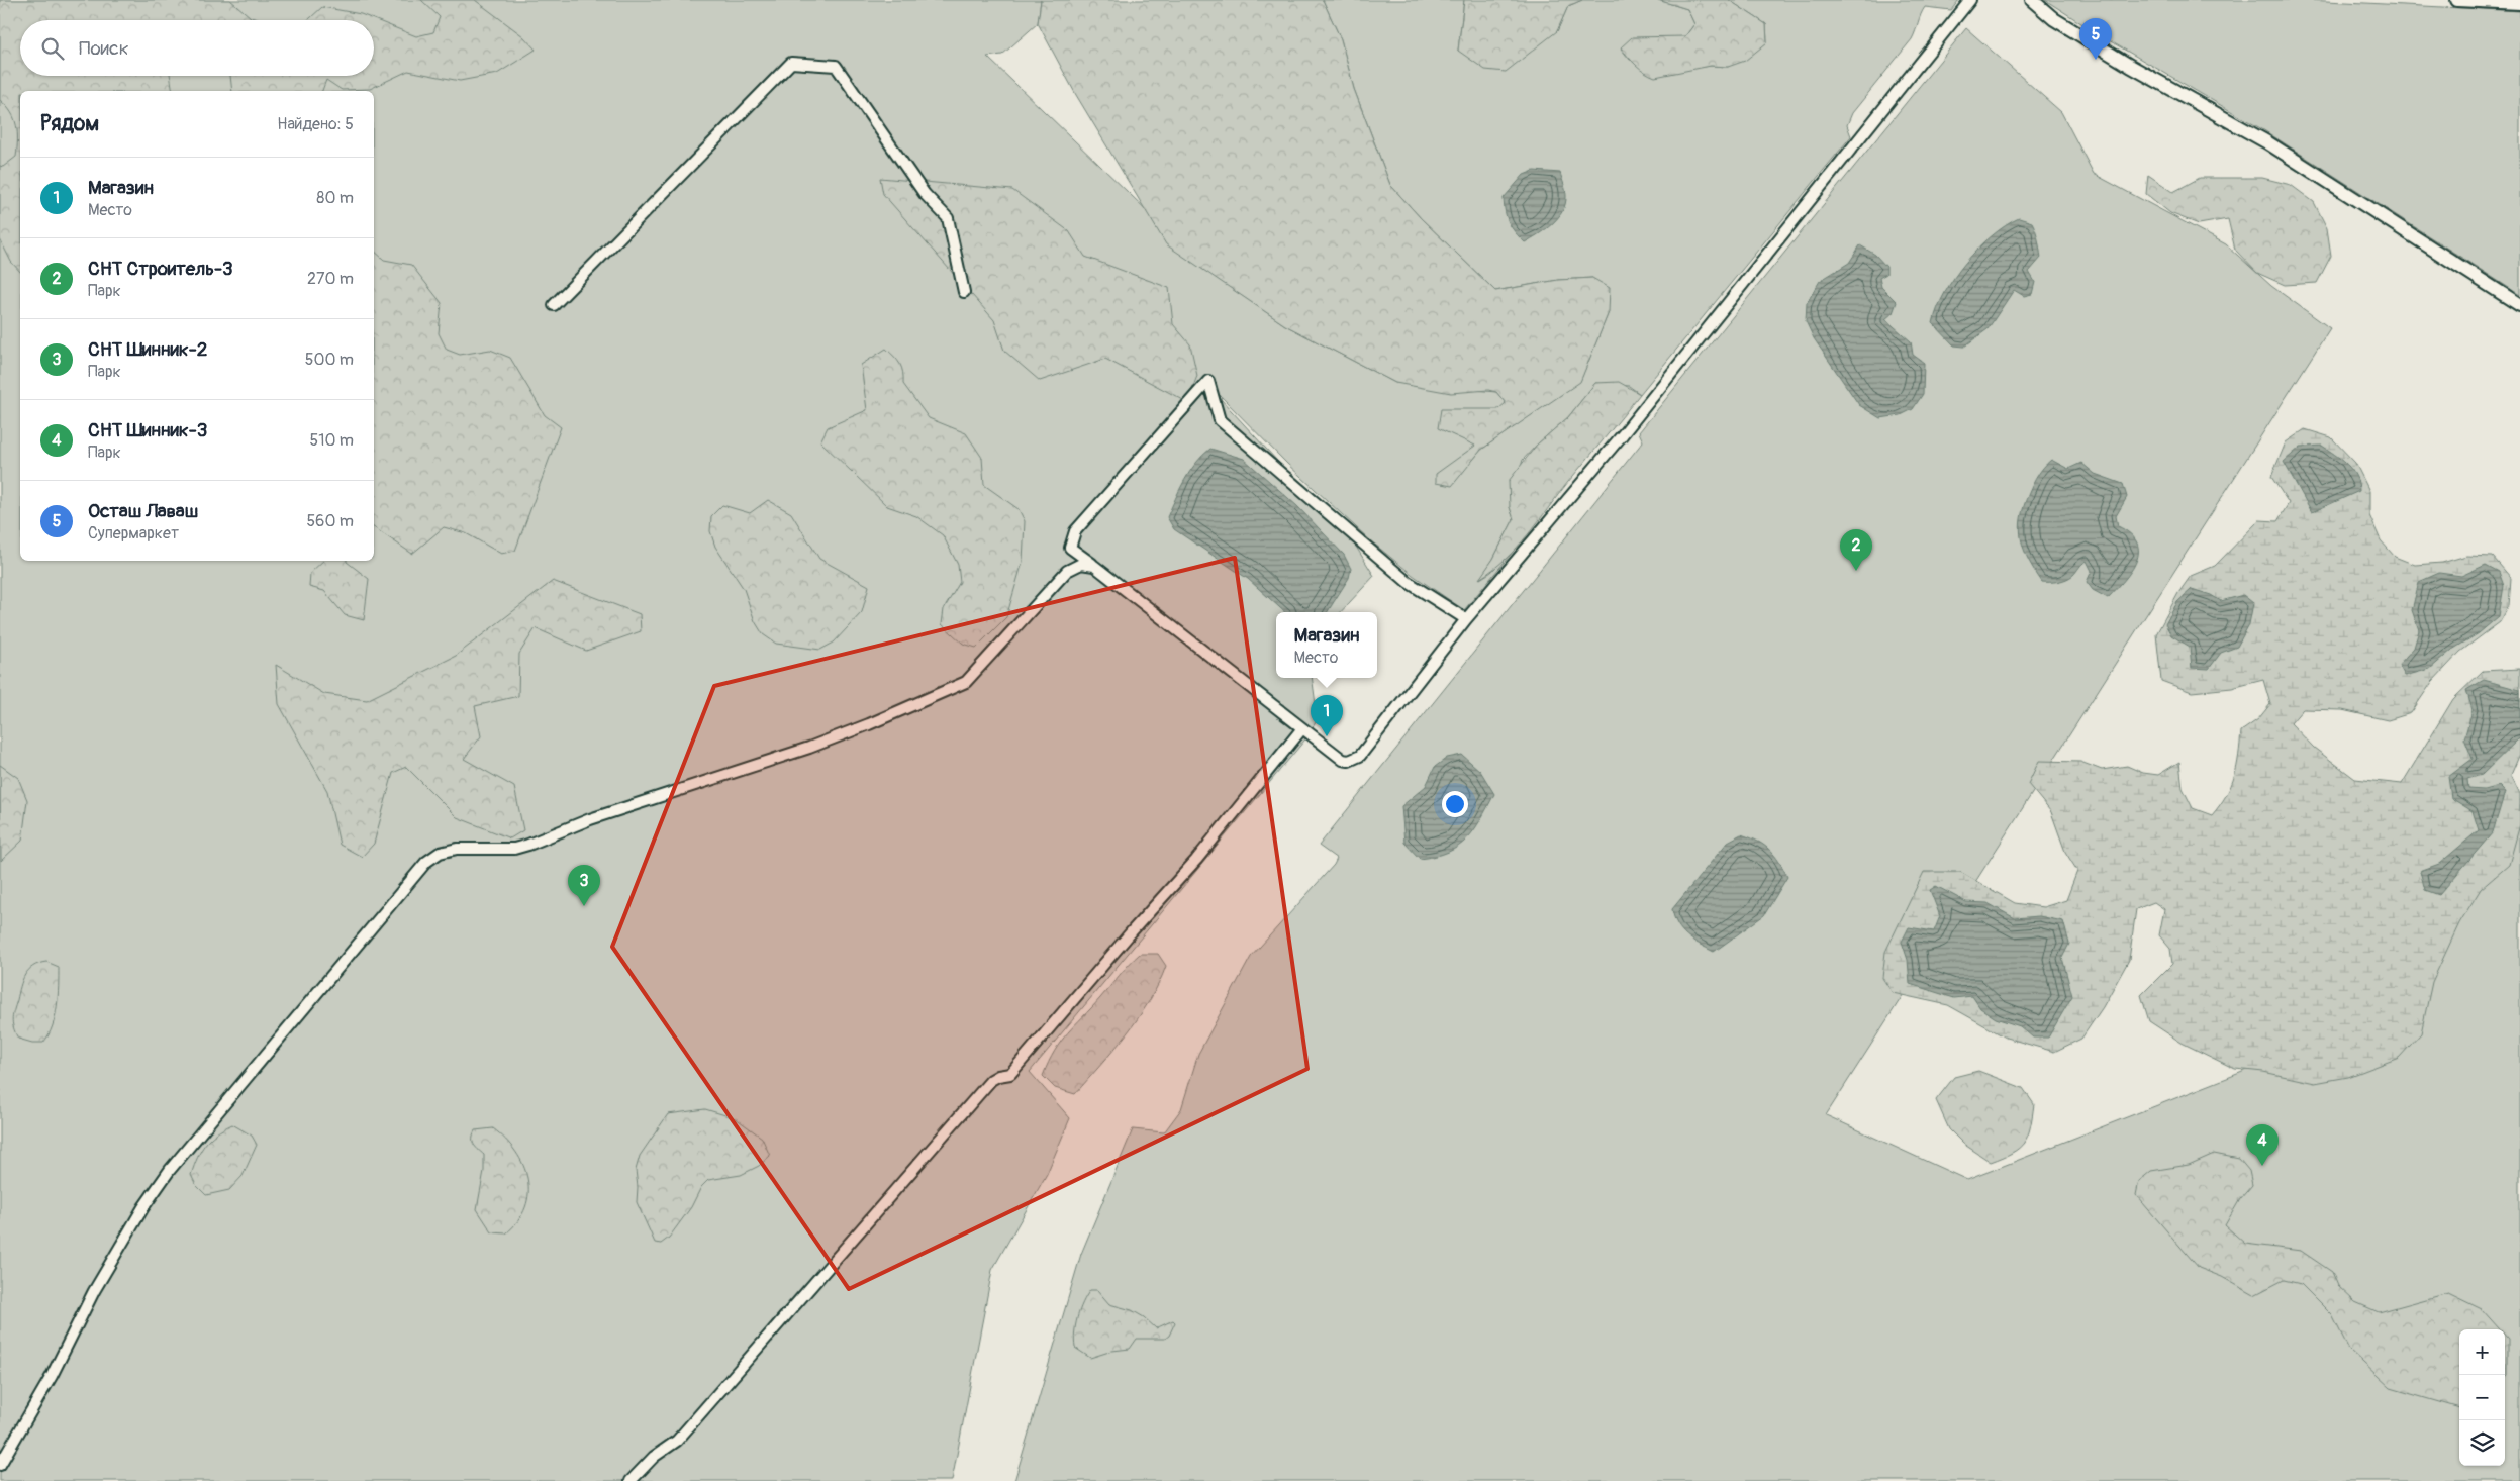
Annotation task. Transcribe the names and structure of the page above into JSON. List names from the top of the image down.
{
  "page": {
    "pins": [
      "5",
      "2",
      "1",
      "3",
      "4"
    ],
    "search": "Поиск",
    "heading": ["Рядом", "Найдено: 5"],
    "list": [
      {
        "mark": "1",
        "name": "Магазин",
        "note": "Место",
        "value": "80 m"
      },
      {
        "mark": "2",
        "name": "СНТ Строитель-3",
        "note": "Парк",
        "value": "270 m"
      },
      {
        "mark": "3",
        "name": "СНТ Шинник-2",
        "note": "Парк",
        "value": "500 m"
      },
      {
        "mark": "4",
        "name": "СНТ Шинник-3",
        "note": "Парк",
        "value": "510 m"
      },
      {
        "mark": "5",
        "name": "Осташ Лаваш",
        "note": "Супермаркет",
        "value": "560 m"
      }
    ],
    "popup": ["Магазин", "Место"],
    "map_buttons": ["+", "−"]
  }
}
